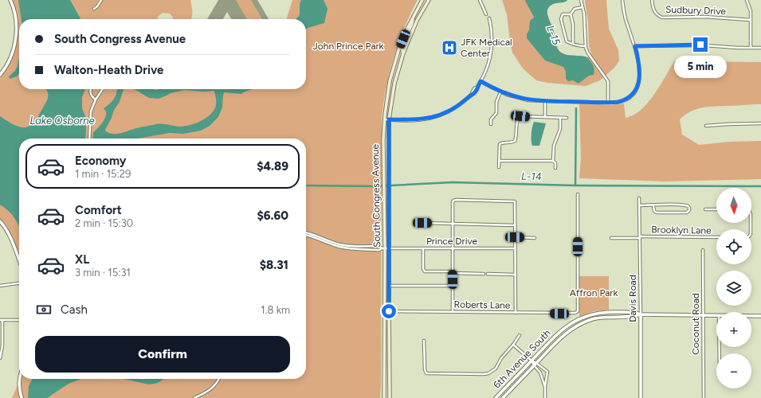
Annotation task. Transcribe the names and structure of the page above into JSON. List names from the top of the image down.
{
  "streets": {
    "main road": ["South Congress Avenue"],
    "street": [
      "Sudbury Drive",
      "Brooklyn Lane",
      "Prince Drive",
      "Davis Road",
      "Roberts Lane",
      "Coconut Road",
      "6th Avenue South"
    ]
  },
  "crossings": [
    ["South Congress Avenue", "Prince Drive"],
    ["South Congress Avenue", "Roberts Lane"],
    ["Brooklyn Lane", "Davis Road"],
    ["Davis Road", "6th Avenue South"]
  ],
  "water": ["L-15", "Lake Osborne", "L-14"],
  "parks": ["John Prince Park", "Affron Park"],
  "places": {
    "hospital": ["JFK Medical Center"]
  },
  "north": "bottom",
  "page": {
    "banner": ["South Congress Avenue", "Walton-Heath Drive"],
    "bubble": "5 min",
    "list": [
      {
        "name": "Economy",
        "note": "1 min · 15:29",
        "value": "$4.89"
      },
      {
        "name": "Comfort",
        "note": "2 min · 15:30",
        "value": "$6.60"
      },
      {
        "name": "XL",
        "note": "3 min · 15:31",
        "value": "$8.31"
      }
    ],
    "map_buttons": ["+", "−"],
    "pay": ["Cash", "1.8 km"],
    "buttons": "Confirm"
  }
}
